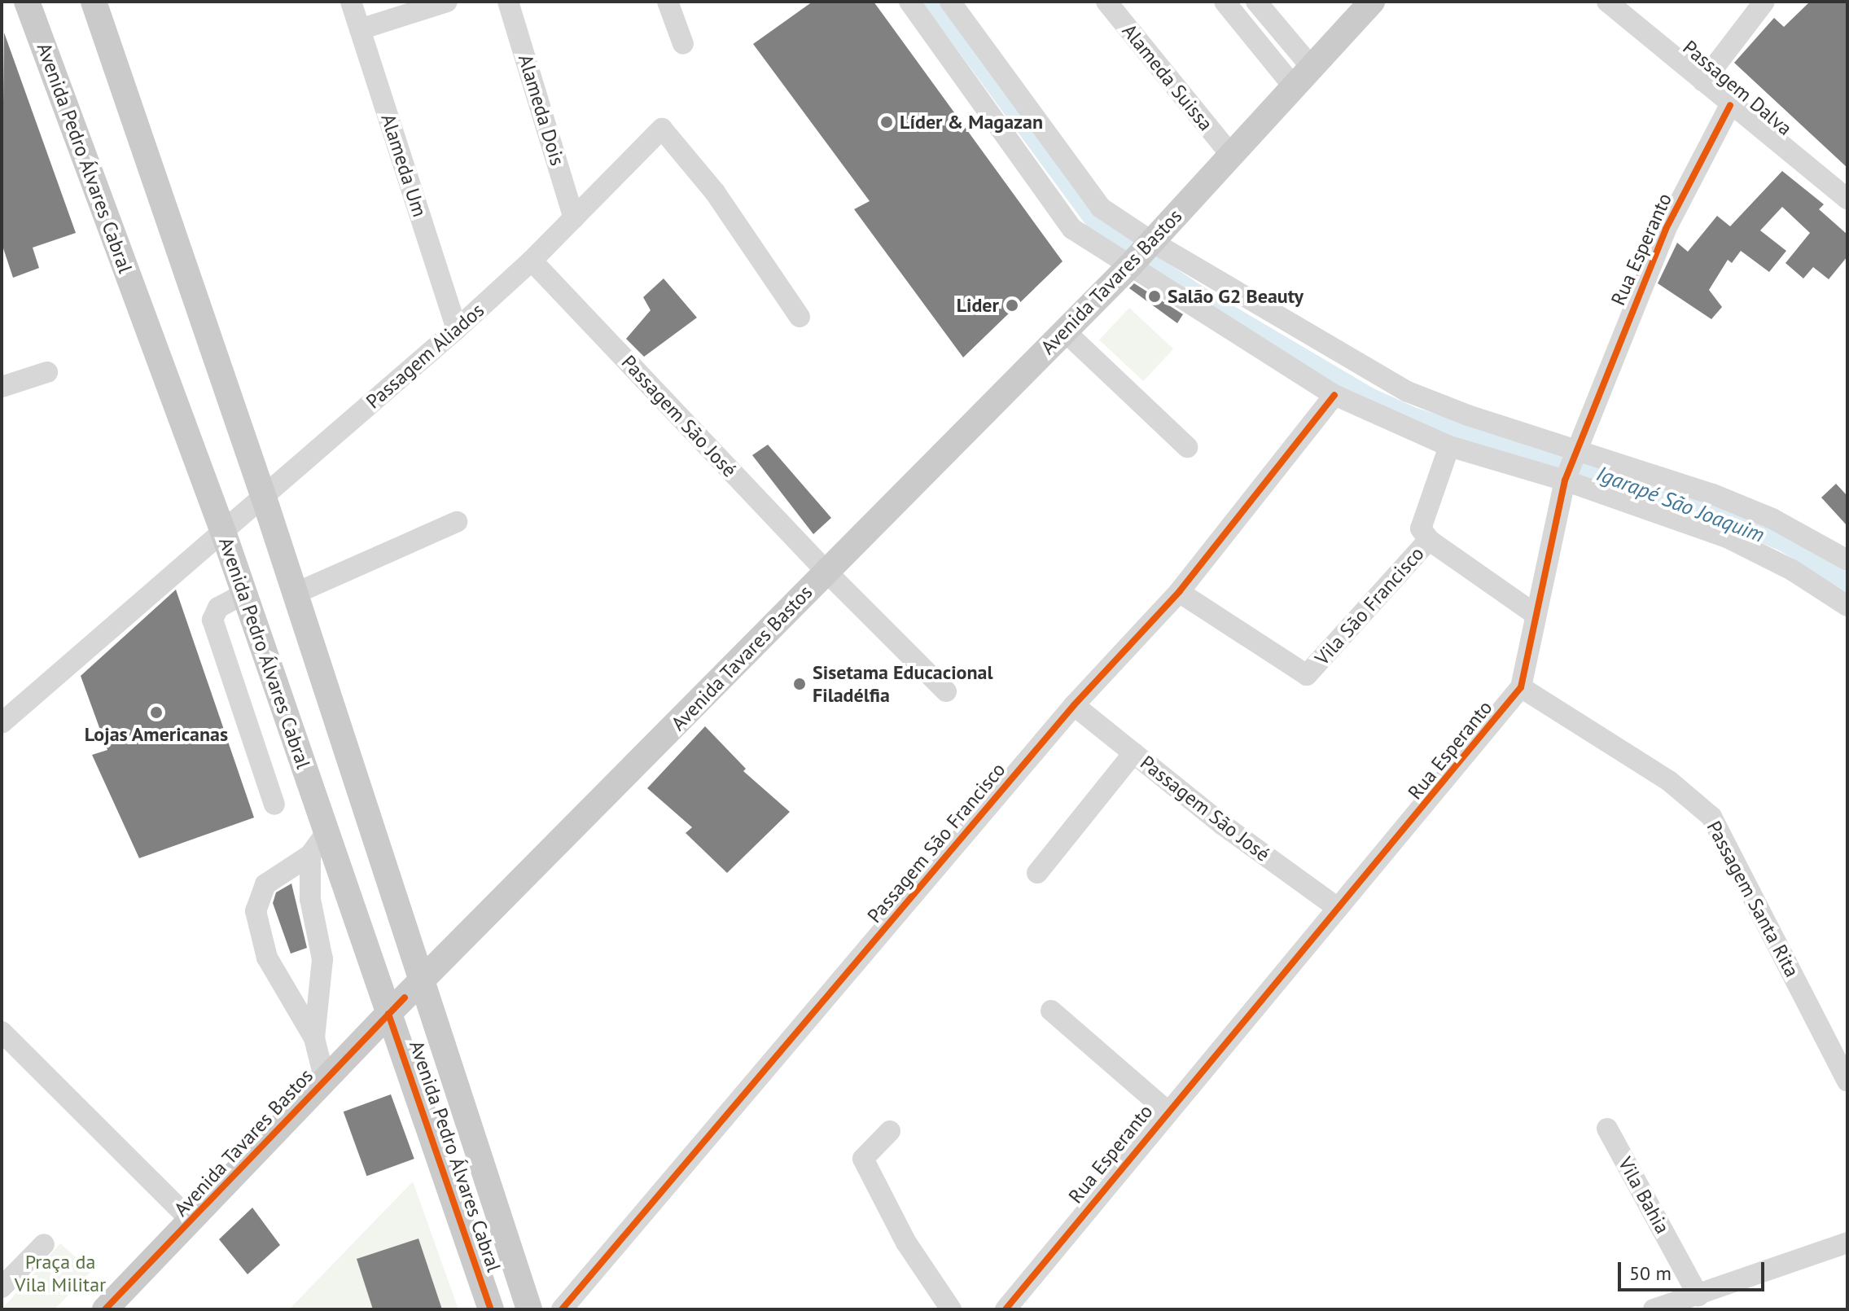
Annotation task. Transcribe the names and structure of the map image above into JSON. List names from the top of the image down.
{
  "streets": {
    "main road": ["Avenida Pedro Álvares Cabral", "Avenida Tavares Bastos"],
    "street": [
      "Alameda Suissa",
      "Passagem Dalva",
      "Alameda Dois",
      "Alameda Um",
      "Rua Esperanto",
      "Passagem Aliados",
      "Passagem São José",
      "Vila São Francisco",
      "Passagem São Francisco",
      "Passagem Santa Rita",
      "Vila Bahia"
    ]
  },
  "crossings": [
    ["Alameda Suissa", "Avenida Tavares Bastos"],
    ["Passagem Dalva", "Rua Esperanto"],
    ["Alameda Dois", "Passagem Aliados"],
    ["Avenida Pedro Álvares Cabral", "Avenida Tavares Bastos"],
    ["Avenida Pedro Álvares Cabral", "Passagem Aliados"],
    ["Alameda Um", "Passagem Aliados"],
    ["Rua Esperanto", "Passagem São José"],
    ["Rua Esperanto", "Vila São Francisco"],
    ["Rua Esperanto", "Passagem Santa Rita"],
    ["Avenida Tavares Bastos", "Passagem São José"],
    ["Passagem Aliados", "Passagem São José"],
    ["Passagem São José", "Passagem São Francisco"],
    ["Vila São Francisco", "Passagem São Francisco"]
  ],
  "water": ["Igarapé São Joaquim"],
  "parks": ["Praça da Vila Militar"],
  "places": [
    "Líder & Magazan",
    "Salão G2 Beauty",
    "Lider",
    "Sisetama Educacional Filadélfia",
    "Lojas Americanas"
  ],
  "scale_bar": "50 m"
}
